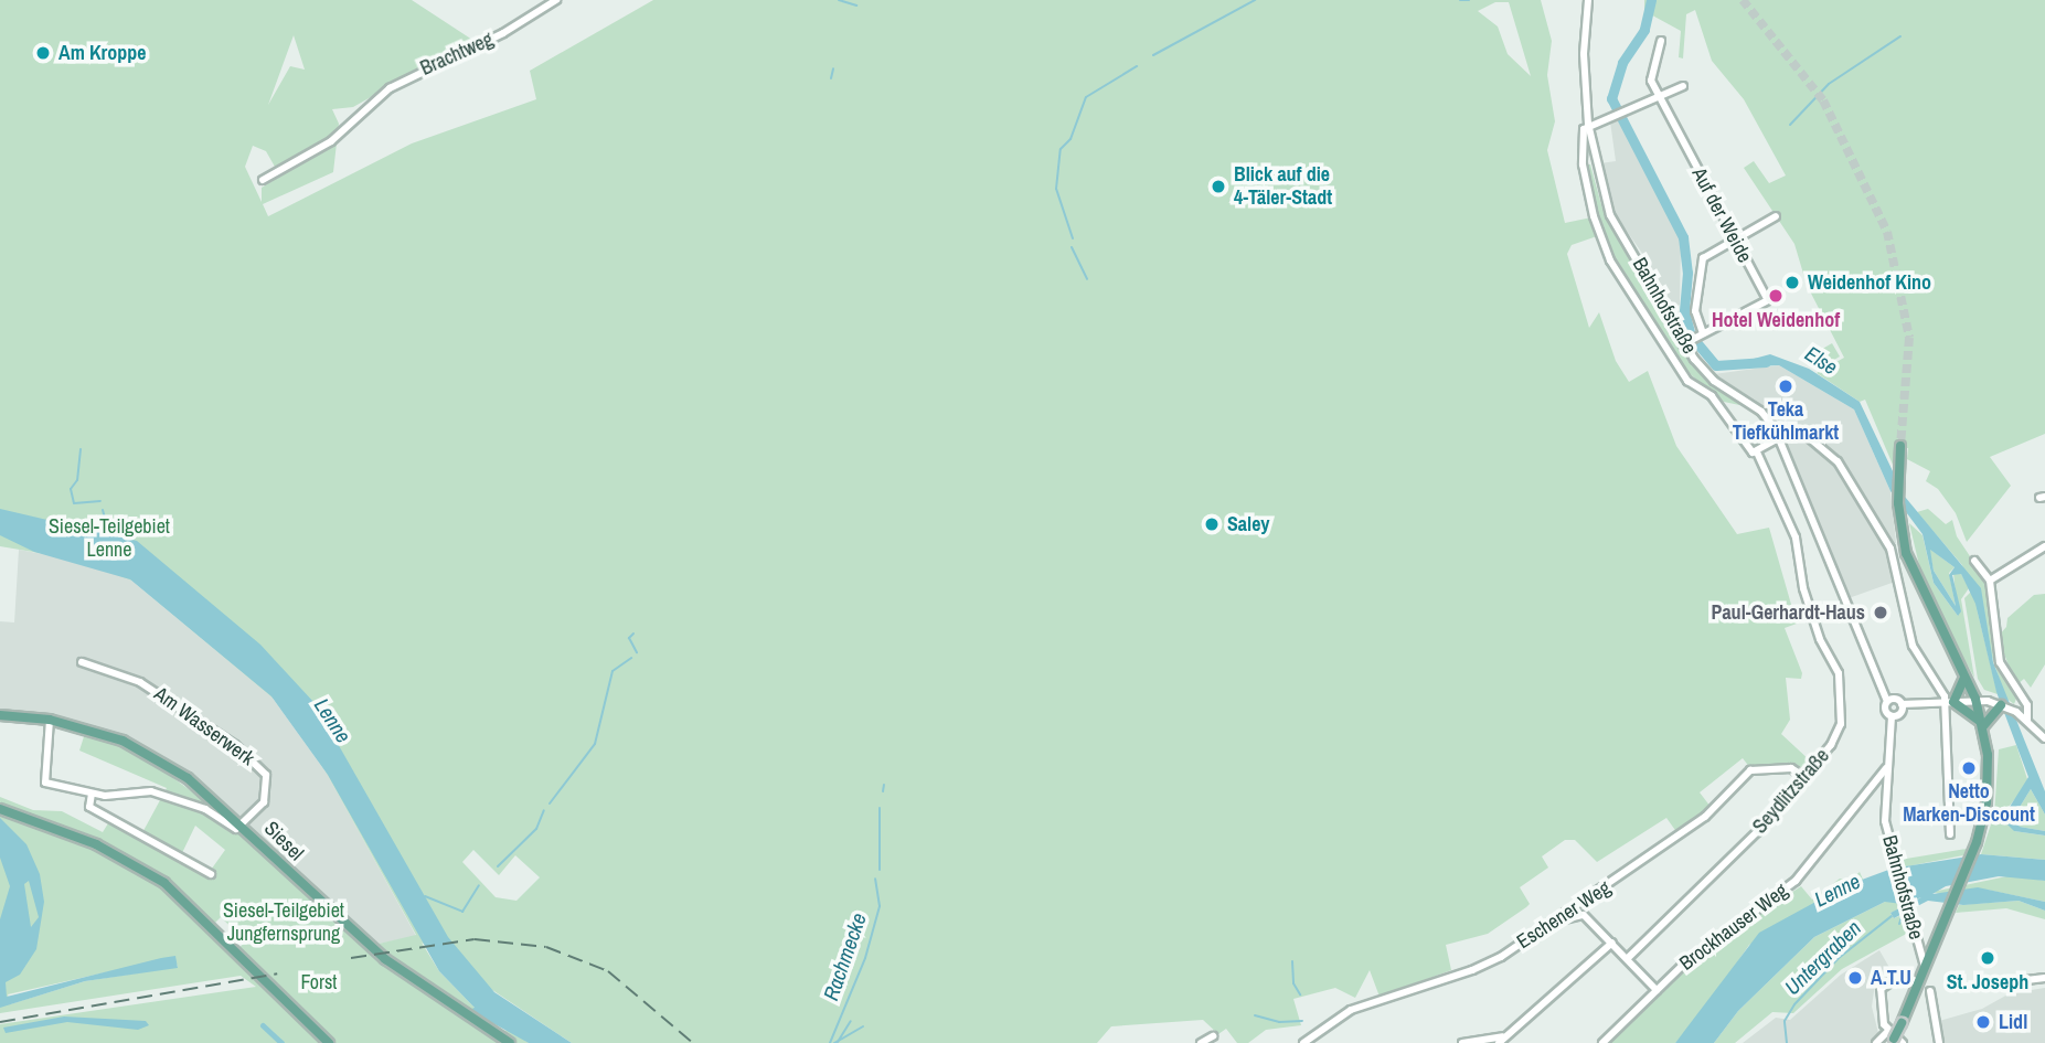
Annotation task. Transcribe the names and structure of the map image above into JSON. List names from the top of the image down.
{
  "streets": {
    "main road": ["Siesel"],
    "street": [
      "Brachtweg",
      "Auf der Weide",
      "Bahnhofstraße",
      "Am Wasserwerk",
      "Seydlitzstraße",
      "Eschener Weg",
      "Brockhauser Weg"
    ]
  },
  "crossings": [
    ["Auf der Weide", "Bahnhofstraße"],
    ["Bahnhofstraße", "Seydlitzstraße"],
    ["Bahnhofstraße", "Brockhauser Weg"],
    ["Am Wasserwerk", "Siesel"],
    ["Seydlitzstraße", "Eschener Weg"]
  ],
  "water": [
    "Else",
    "Lenne",
    "Rachmecke",
    "Untergraben"
  ],
  "parks": ["Siesel-Teilgebiet Lenne", "Siesel-Teilgebiet Jungfernsprung", "Forst"],
  "places": [
    "Am Kroppe",
    "Blick auf die 4-Täler-Stadt",
    "Weidenhof Kino",
    "Hotel Weidenhof",
    "Teka Tiefkühlmarkt",
    "Saley",
    "Paul-Gerhardt-Haus",
    "Netto Marken-Discount",
    "St. Joseph",
    "A.T.U",
    "Lidl"
  ]
}
